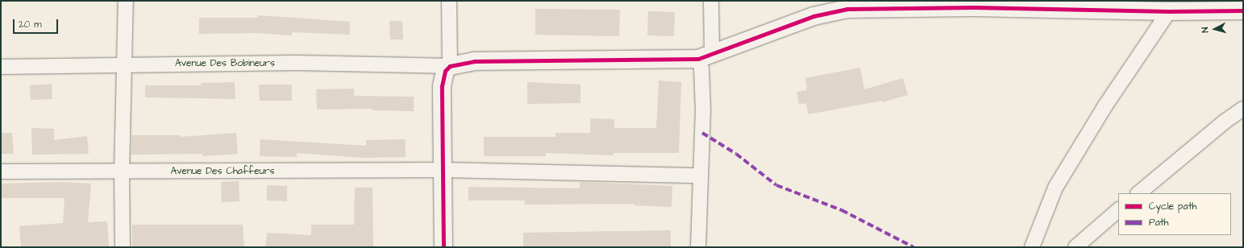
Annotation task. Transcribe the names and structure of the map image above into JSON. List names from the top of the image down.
{
  "streets": {
    "street": ["Avenue Des Bobineurs", "Avenue Des Chaffeurs"]
  },
  "legend": ["Cycle path", "Path"],
  "scale_bar": "20 m",
  "north": "left"
}
